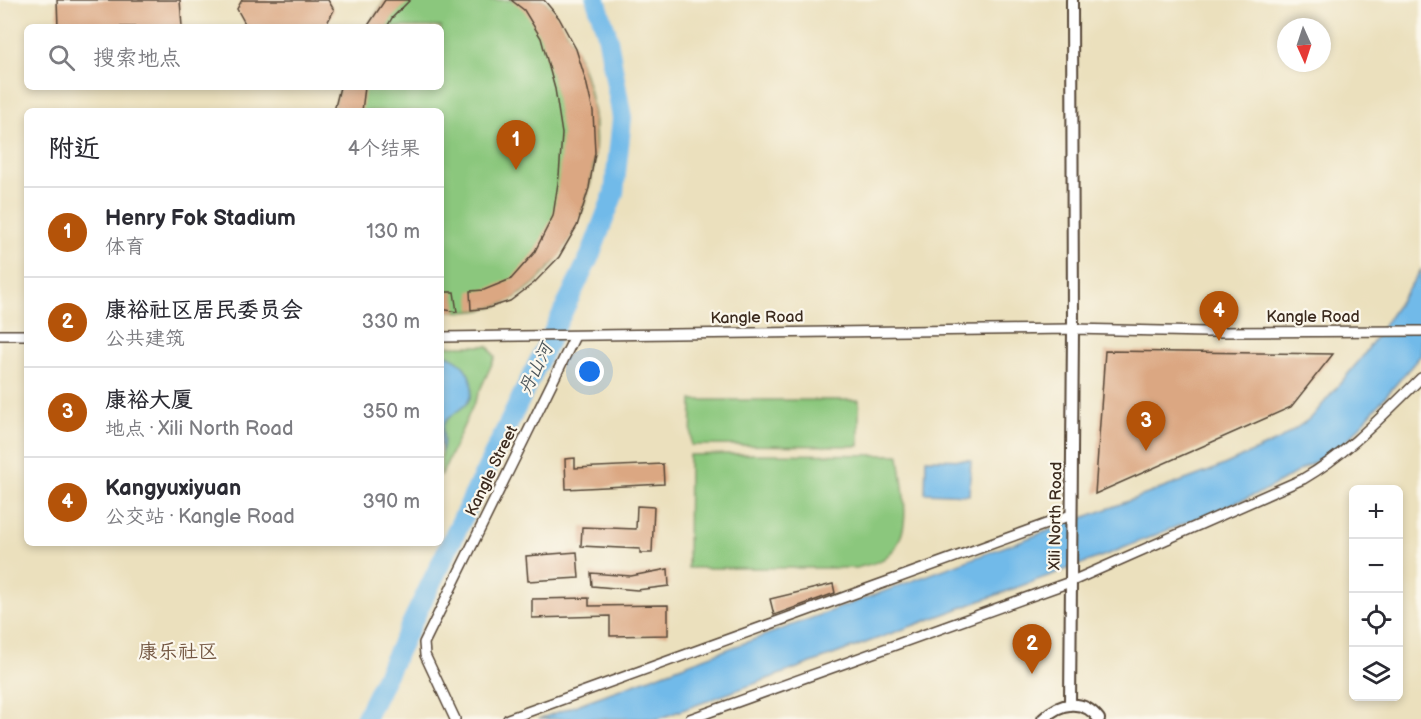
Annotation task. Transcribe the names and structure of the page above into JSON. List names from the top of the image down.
{
  "streets": {
    "street": ["Kangle Road", "Kangle Street", "Xili North Road"]
  },
  "crossings": [
    ["Kangle Road", "Kangle Street"],
    ["Kangle Road", "Xili North Road"]
  ],
  "districts": ["康乐社区"],
  "water": ["丹山河"],
  "north": "bottom",
  "page": {
    "search": "搜索地点",
    "heading": ["附近", "4个结果"],
    "pins": [
      "1",
      "4",
      "3",
      "2"
    ],
    "list": [
      {
        "mark": "1",
        "name": "Henry Fok Stadium",
        "note": "体育",
        "value": "130 m"
      },
      {
        "mark": "2",
        "name": "康裕社区居民委员会",
        "note": "公共建筑",
        "value": "330 m"
      },
      {
        "mark": "3",
        "name": "康裕大厦",
        "note": "地点 · Xili North Road",
        "value": "350 m"
      },
      {
        "mark": "4",
        "name": "Kangyuxiyuan",
        "note": "公交站 · Kangle Road",
        "value": "390 m"
      }
    ],
    "map_buttons": ["+", "−"]
  }
}
